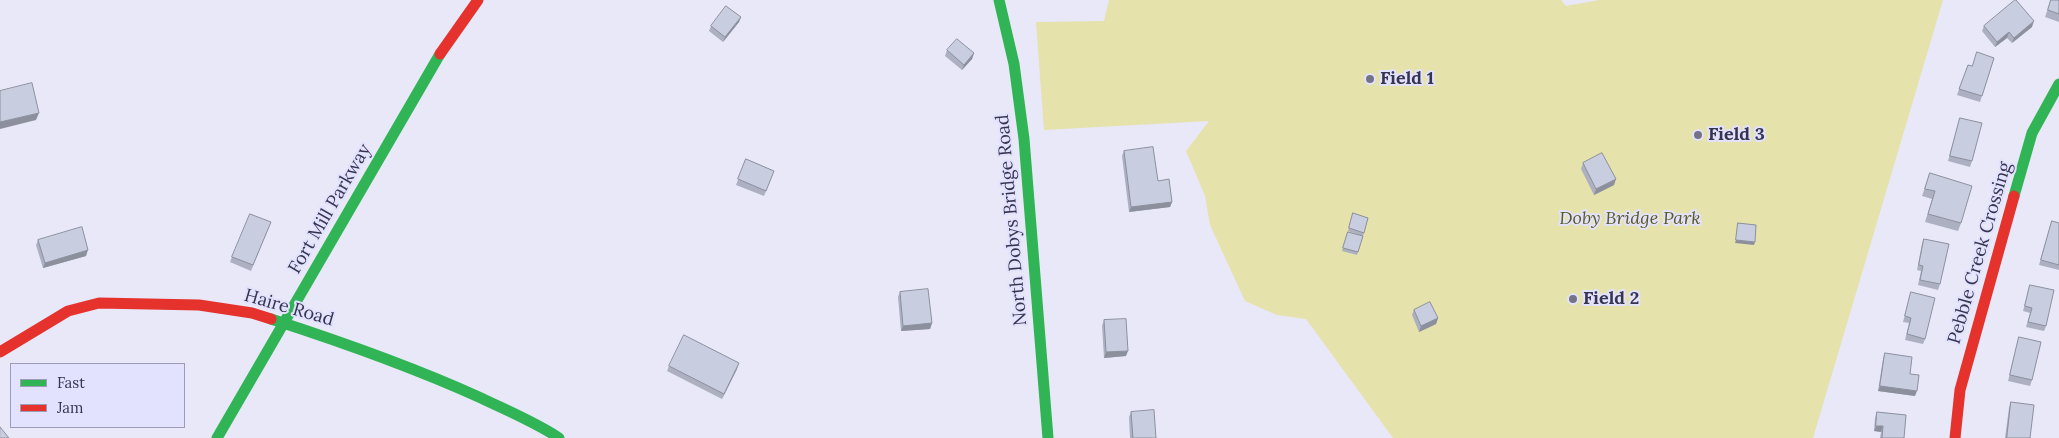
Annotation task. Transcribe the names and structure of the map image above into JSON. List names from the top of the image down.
{
  "streets": {
    "street": [
      "Fort Mill Parkway",
      "North Dobys Bridge Road",
      "Pebble Creek Crossing",
      "Haire Road"
    ]
  },
  "crossings": [
    ["Fort Mill Parkway", "Haire Road"]
  ],
  "parks": ["Doby Bridge Park"],
  "places": ["Field 1", "Field 3", "Field 2"],
  "legend": ["Fast", "Jam"]
}
